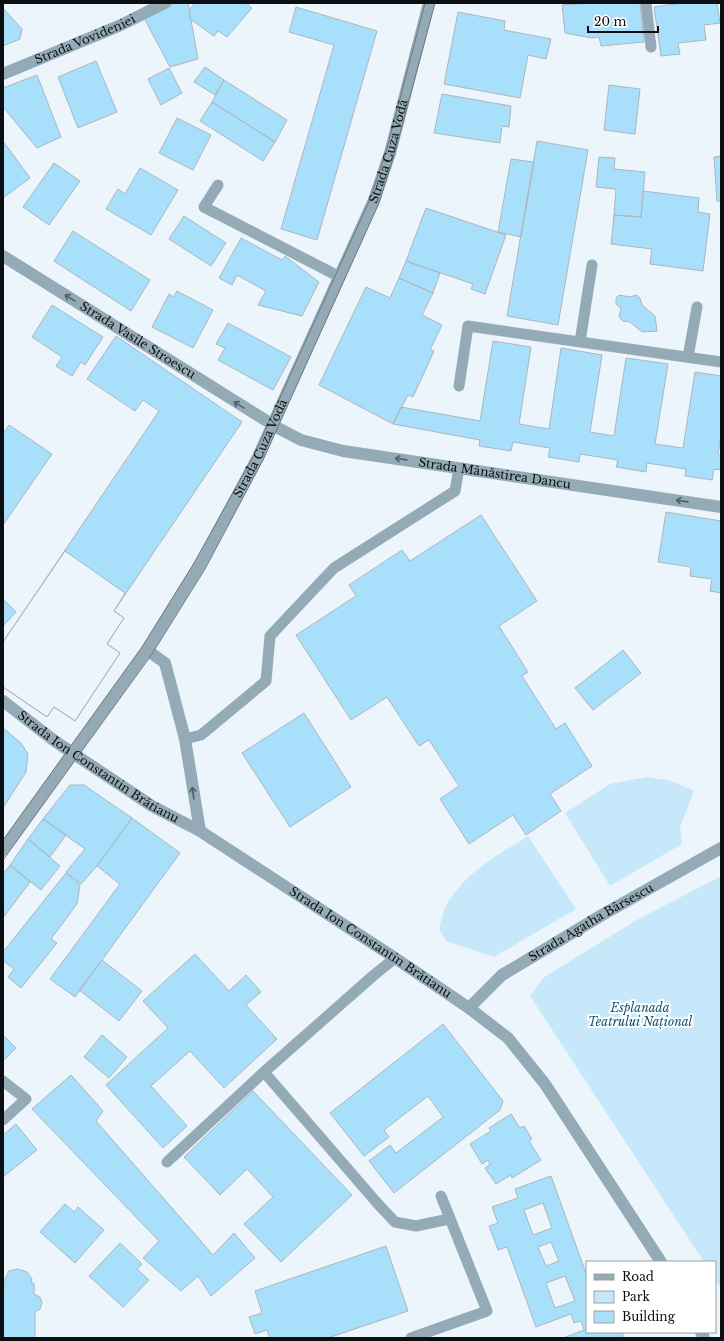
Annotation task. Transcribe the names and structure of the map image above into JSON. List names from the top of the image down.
{
  "streets": {
    "street": [
      "Strada Vovideniei",
      "Strada Cuza Vodă",
      "Strada Vasile Stroescu",
      "Strada Mănăstirea Dancu",
      "Strada Ion Constantin Brătianu",
      "Strada Agatha Bârsescu"
    ]
  },
  "crossings": [
    ["Strada Cuza Vodă", "Strada Vasile Stroescu"],
    ["Strada Cuza Vodă", "Strada Mănăstirea Dancu"],
    ["Strada Cuza Vodă", "Strada Ion Constantin Brătianu"],
    ["Strada Vasile Stroescu", "Strada Mănăstirea Dancu"],
    ["Strada Ion Constantin Brătianu", "Strada Agatha Bârsescu"]
  ],
  "one_way": ["Strada Vasile Stroescu", "Strada Mănăstirea Dancu"],
  "parks": ["Esplanada Teatrului Național"],
  "legend": ["Road", "Park", "Building"],
  "scale_bar": "20 m"
}
